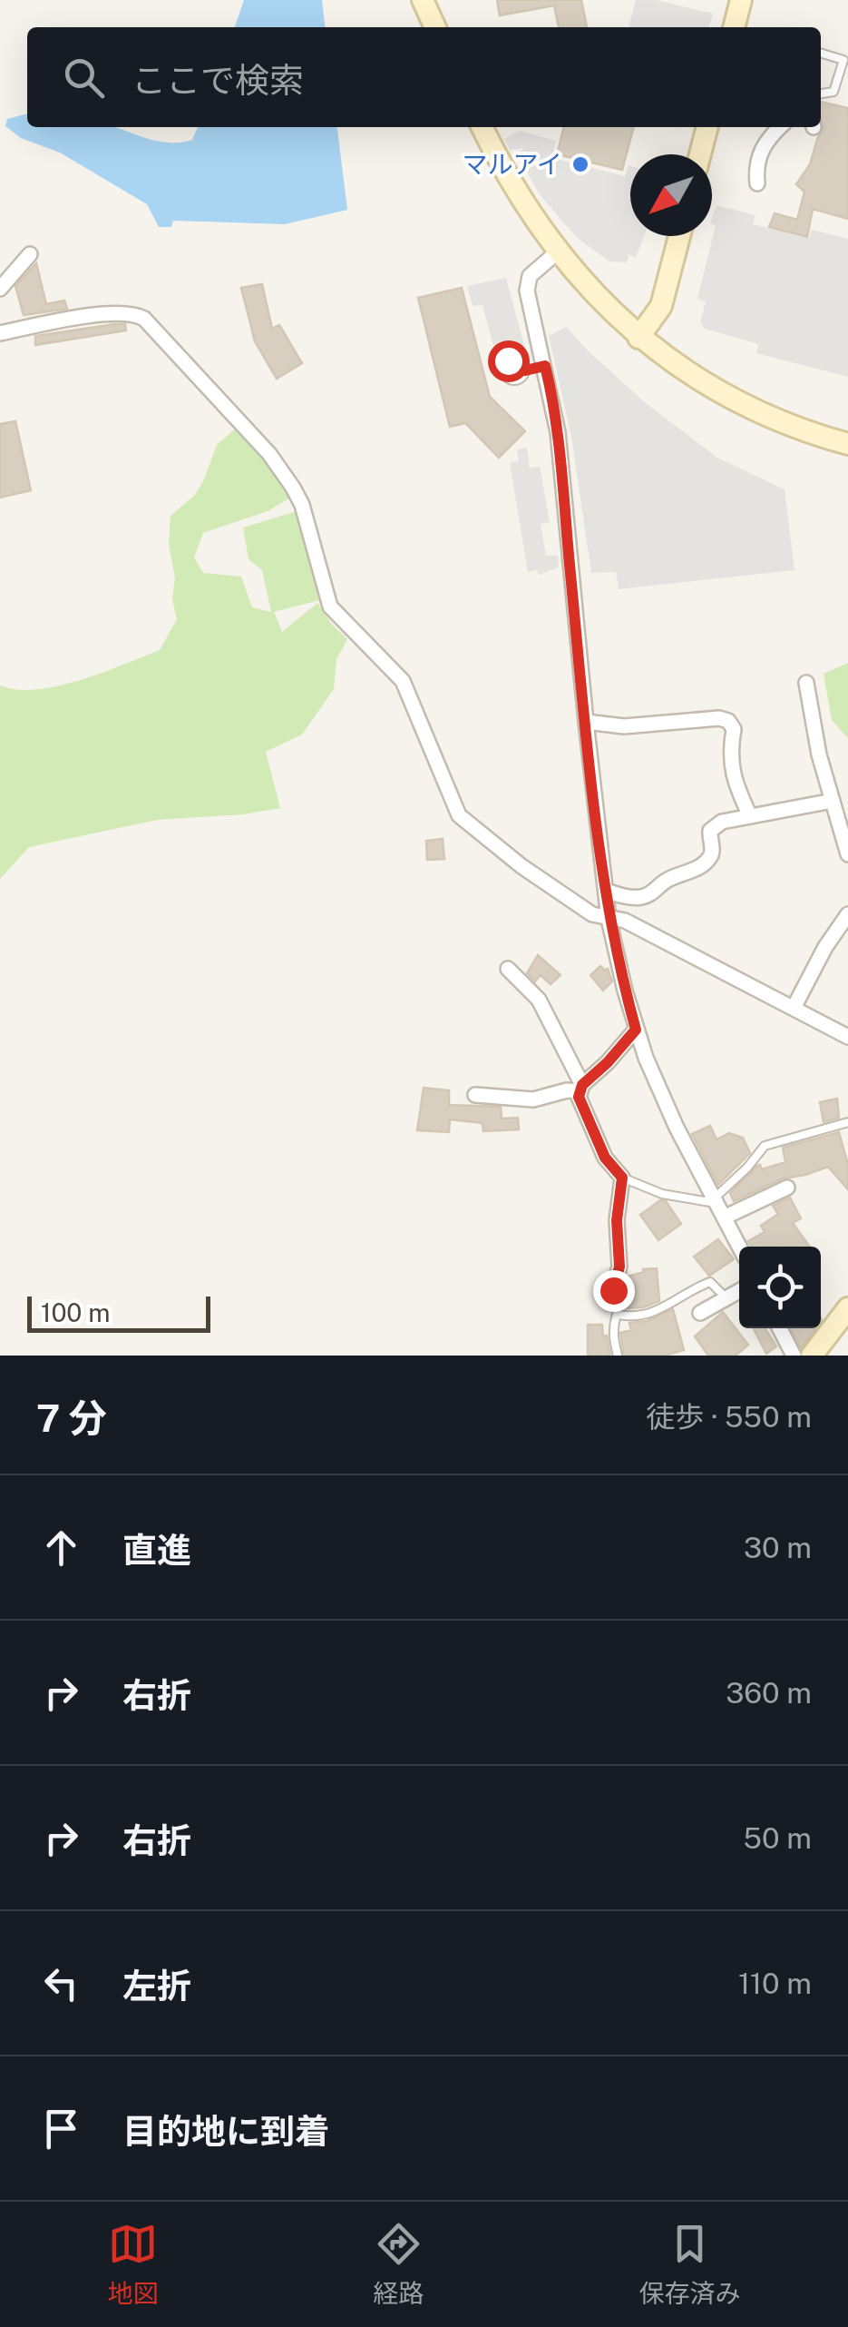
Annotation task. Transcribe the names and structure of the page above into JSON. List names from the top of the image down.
{
  "places": ["マルアイ"],
  "scale_bar": "100 m",
  "north": "bottom left",
  "page": {
    "search": "ここで検索",
    "scale": "100 m",
    "heading": ["7 分", "徒歩 · 550 m"],
    "list": [
      ["直進", "30 m"],
      ["右折", "360 m"],
      ["右折", "50 m"],
      ["左折", "110 m"],
      "目的地に到着"
    ],
    "nav": ["地図", "経路", "保存済み"]
  }
}
